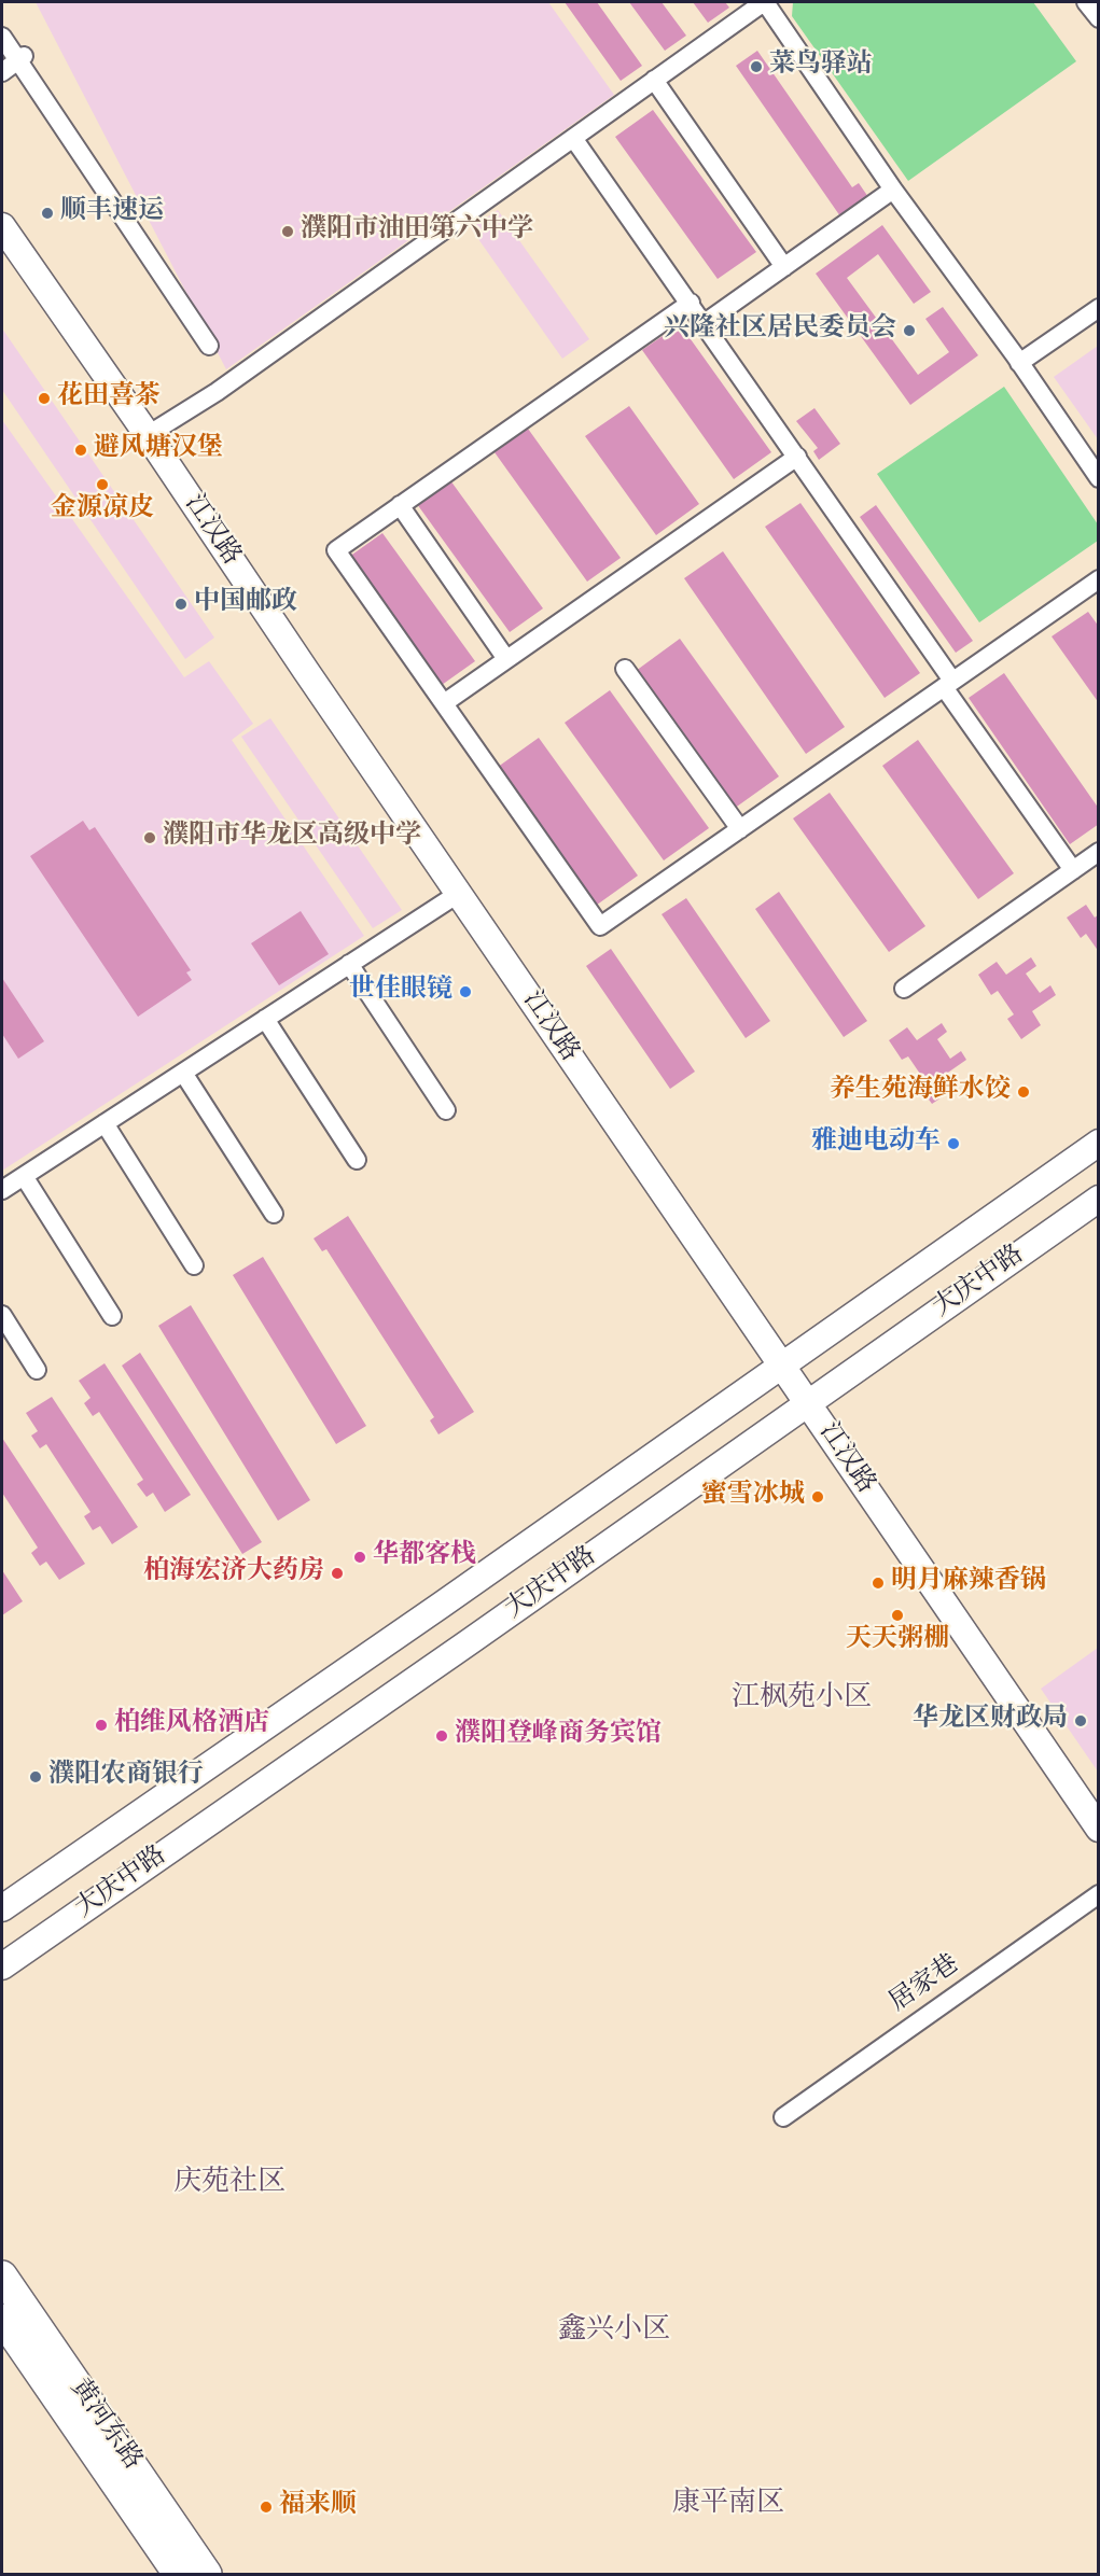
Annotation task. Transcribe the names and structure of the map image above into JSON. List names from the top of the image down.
{
  "streets": {
    "main road": ["江汉路", "大庆中路", "黄河东路"],
    "street": ["居家巷"]
  },
  "crossings": [
    ["江汉路", "大庆中路"]
  ],
  "districts": [
    "江枫苑小区",
    "庆苑社区",
    "鑫兴小区",
    "康平南区"
  ],
  "places": [
    "菜鸟驿站",
    "顺丰速运",
    "濮阳市油田第六中学",
    "兴隆社区居民委员会",
    "花田喜茶",
    "避风塘汉堡",
    "金源凉皮",
    "中国邮政",
    "濮阳市华龙区高级中学",
    "世佳眼镜",
    "养生苑海鲜水饺",
    "雅迪电动车",
    "蜜雪冰城",
    "华都客栈",
    "柏海宏济大药房",
    "明月麻辣香锅",
    "天天粥棚",
    "华龙区财政局",
    "柏维风格酒店",
    "濮阳登峰商务宾馆",
    "濮阳农商银行",
    "福来顺"
  ]
}
